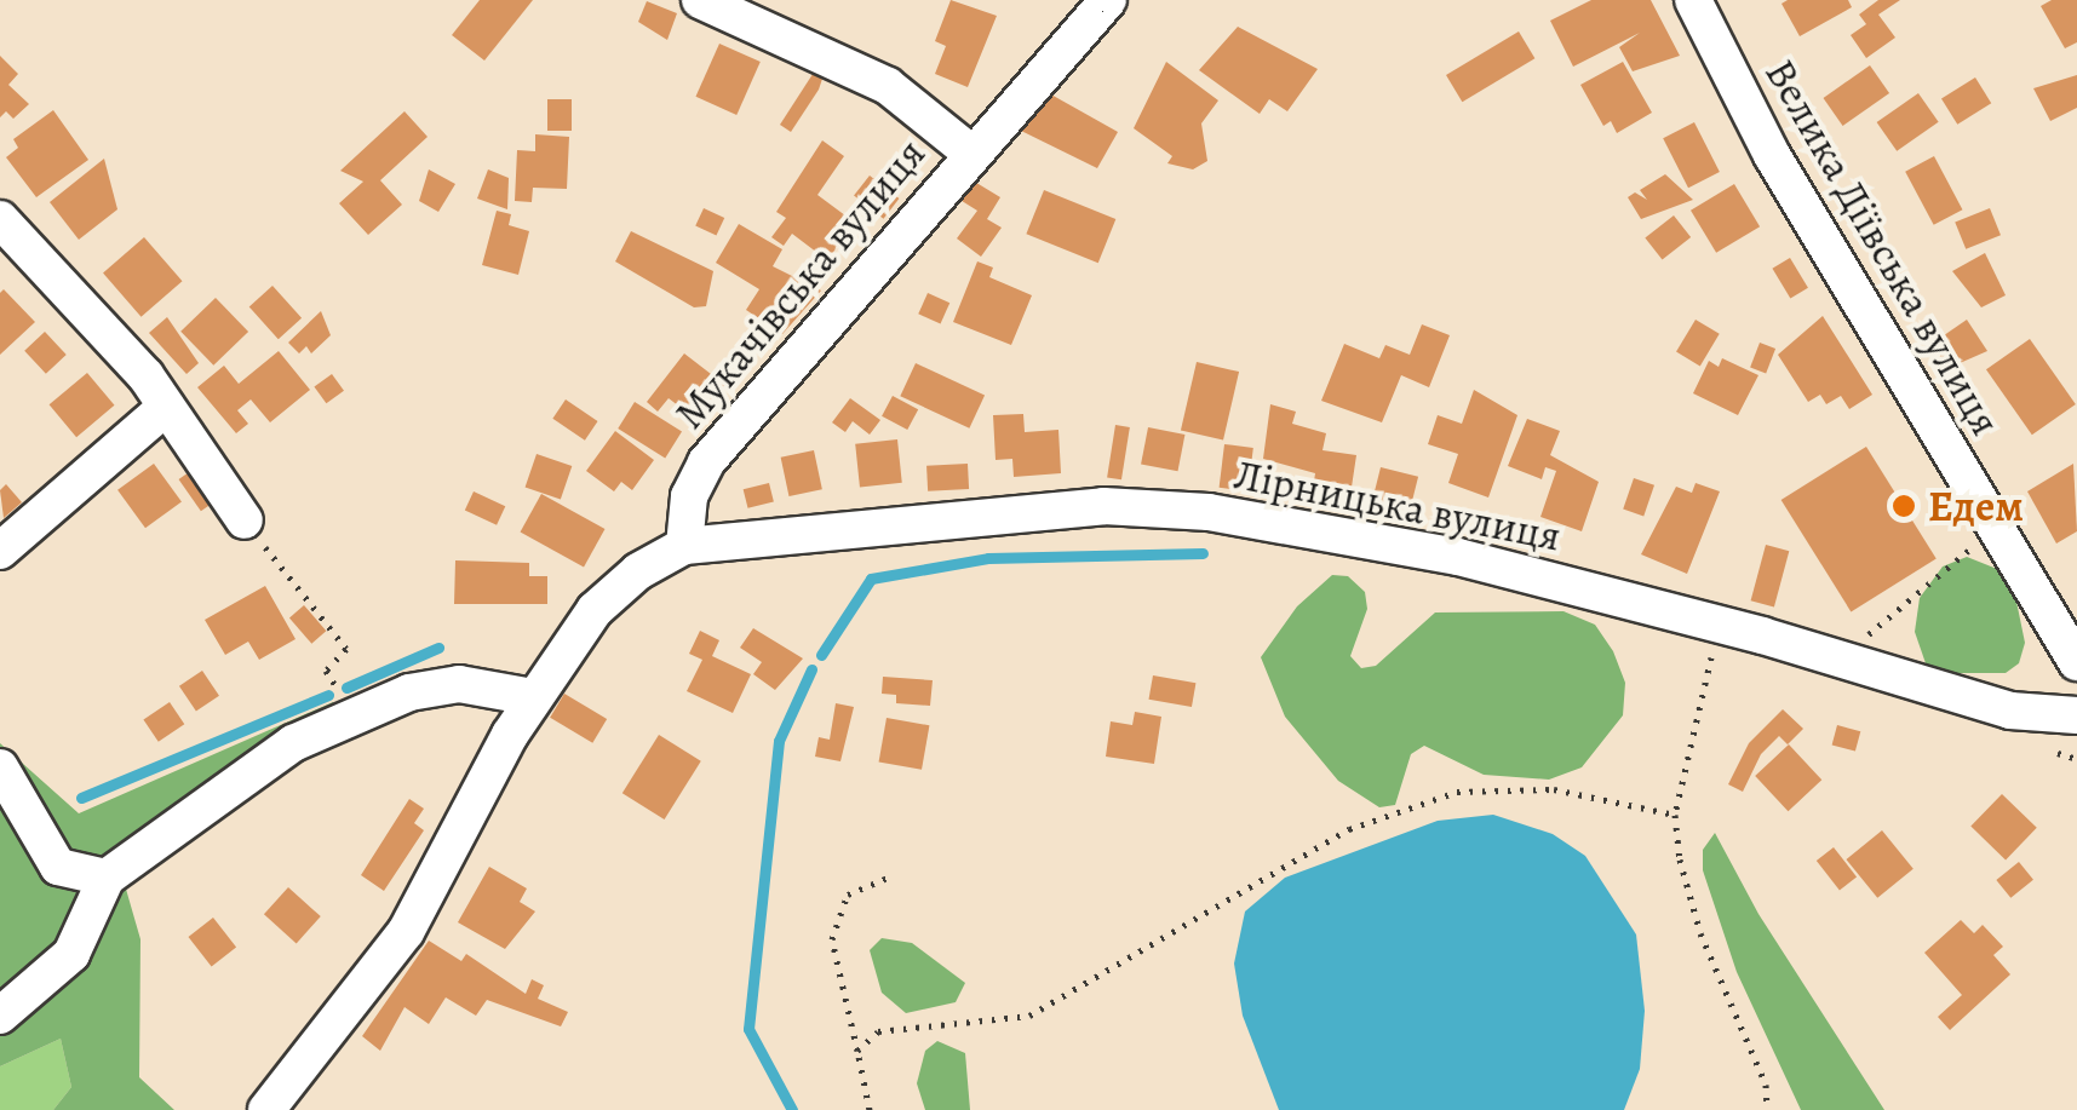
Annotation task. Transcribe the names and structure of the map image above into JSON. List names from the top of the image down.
{
  "streets": {
    "street": ["Велика Діївська вулиця", "Мукачівська вулиця", "Лірницька вулиця"]
  },
  "crossings": [
    ["Мукачівська вулиця", "Лірницька вулиця"]
  ],
  "places": ["Едем"]
}
